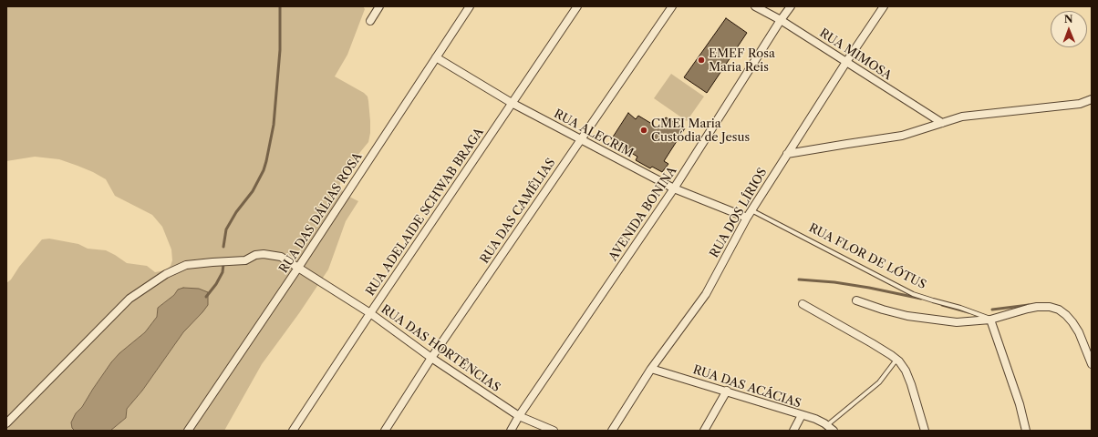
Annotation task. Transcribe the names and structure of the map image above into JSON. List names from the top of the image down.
{
  "streets": {
    "street": [
      "RUA MIMOSA",
      "RUA ALECRIM",
      "RUA DAS CAMÉLIAS",
      "RUA ADELAIDE SCHWAB BRAGA",
      "RUA DAS DÁLIAS ROSA",
      "RUA DOS LÍRIOS",
      "AVENIDA BONINA",
      "RUA DAS HORTÊNCIAS",
      "RUA DAS ACÁCIAS"
    ],
    "lane": ["RUA FLOR DE LÓTUS"]
  },
  "crossings": [
    ["RUA MIMOSA", "RUA DOS LÍRIOS"],
    ["RUA MIMOSA", "AVENIDA BONINA"],
    ["RUA ALECRIM", "RUA DAS CAMÉLIAS"],
    ["RUA ALECRIM", "RUA ADELAIDE SCHWAB BRAGA"],
    ["RUA ALECRIM", "RUA DAS DÁLIAS ROSA"],
    ["RUA ALECRIM", "RUA DOS LÍRIOS"],
    ["RUA ALECRIM", "AVENIDA BONINA"],
    ["RUA DAS CAMÉLIAS", "RUA DAS HORTÊNCIAS"],
    ["RUA ADELAIDE SCHWAB BRAGA", "RUA DAS HORTÊNCIAS"],
    ["RUA DAS DÁLIAS ROSA", "RUA DAS HORTÊNCIAS"],
    ["RUA DOS LÍRIOS", "RUA FLOR DE LÓTUS"],
    ["RUA DOS LÍRIOS", "RUA DAS ACÁCIAS"],
    ["AVENIDA BONINA", "RUA DAS HORTÊNCIAS"]
  ],
  "places": ["EMEF Rosa Maria Reis", "CMEI Maria Custódia de Jesus"],
  "north": "top"
}
